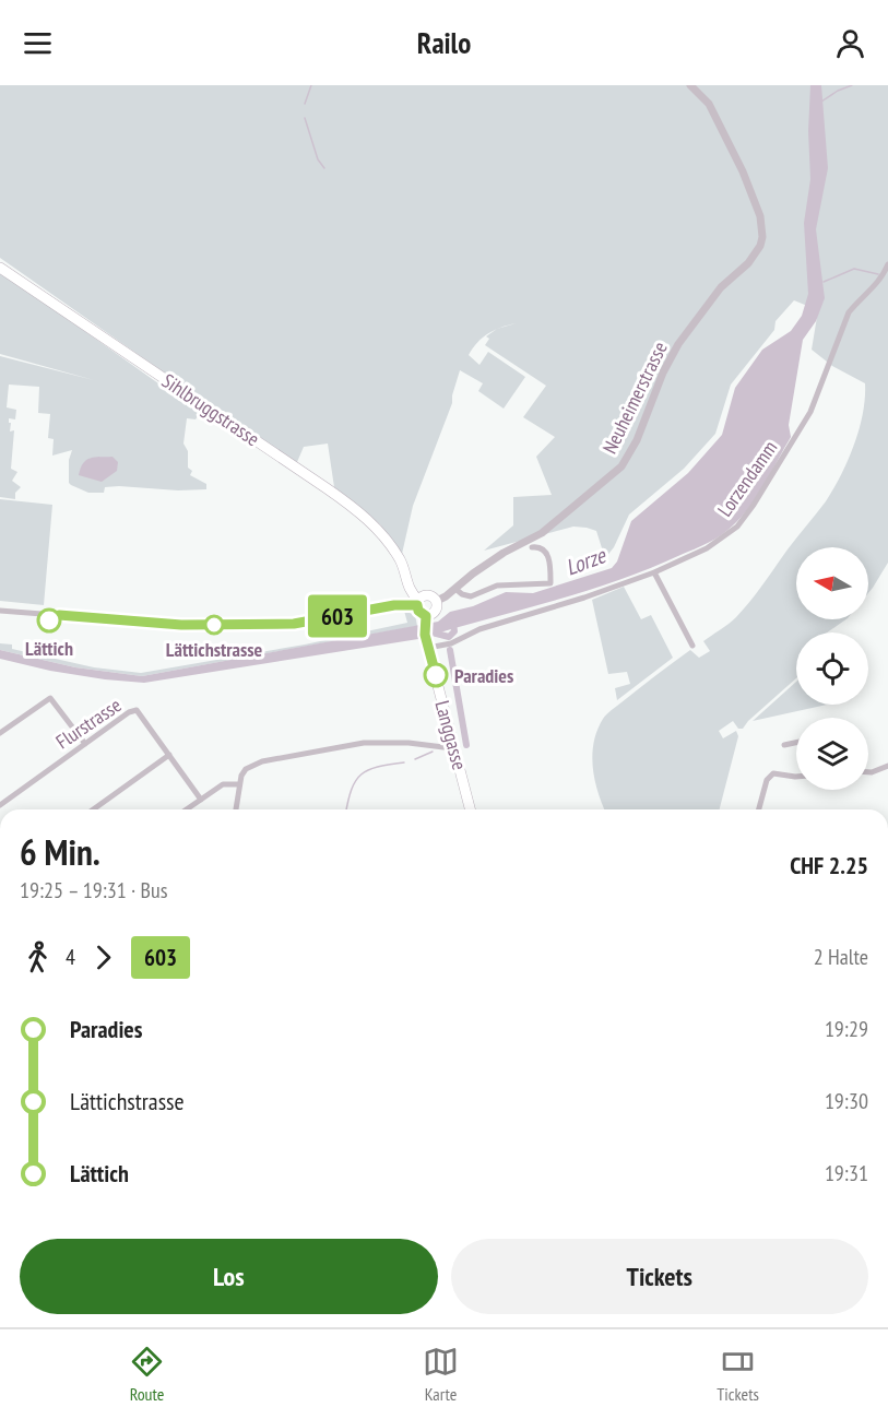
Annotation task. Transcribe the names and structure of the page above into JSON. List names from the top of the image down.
{
  "streets": {
    "main road": ["Sihlbruggstrasse", "Langgasse"],
    "street": ["Neuheimerstrasse", "Lorzendamm", "Flurstrasse"]
  },
  "crossings": [
    ["Neuheimerstrasse", "Sihlbruggstrasse"],
    ["Neuheimerstrasse", "Langgasse"],
    ["Sihlbruggstrasse", "Langgasse"],
    ["Lorzendamm", "Langgasse"]
  ],
  "water": ["Lorze"],
  "places": ["Lättich", "Lättichstrasse", "Paradies"],
  "lines": ["bus line 603"],
  "north": "left",
  "page": {
    "header": "Railo",
    "on_map": "603",
    "heading": ["6 Min.", "19:25 – 19:31 · Bus", "CHF 2.25"],
    "legs": ["4", "603", "2 Halte"],
    "list": [
      {
        "name": "Paradies",
        "value": "19:29"
      },
      {
        "name": "Lättichstrasse",
        "value": "19:30"
      },
      {
        "name": "Lättich",
        "value": "19:31"
      }
    ],
    "buttons": ["Los", "Tickets"],
    "tabs": ["Route", "Karte", "Tickets"]
  }
}
